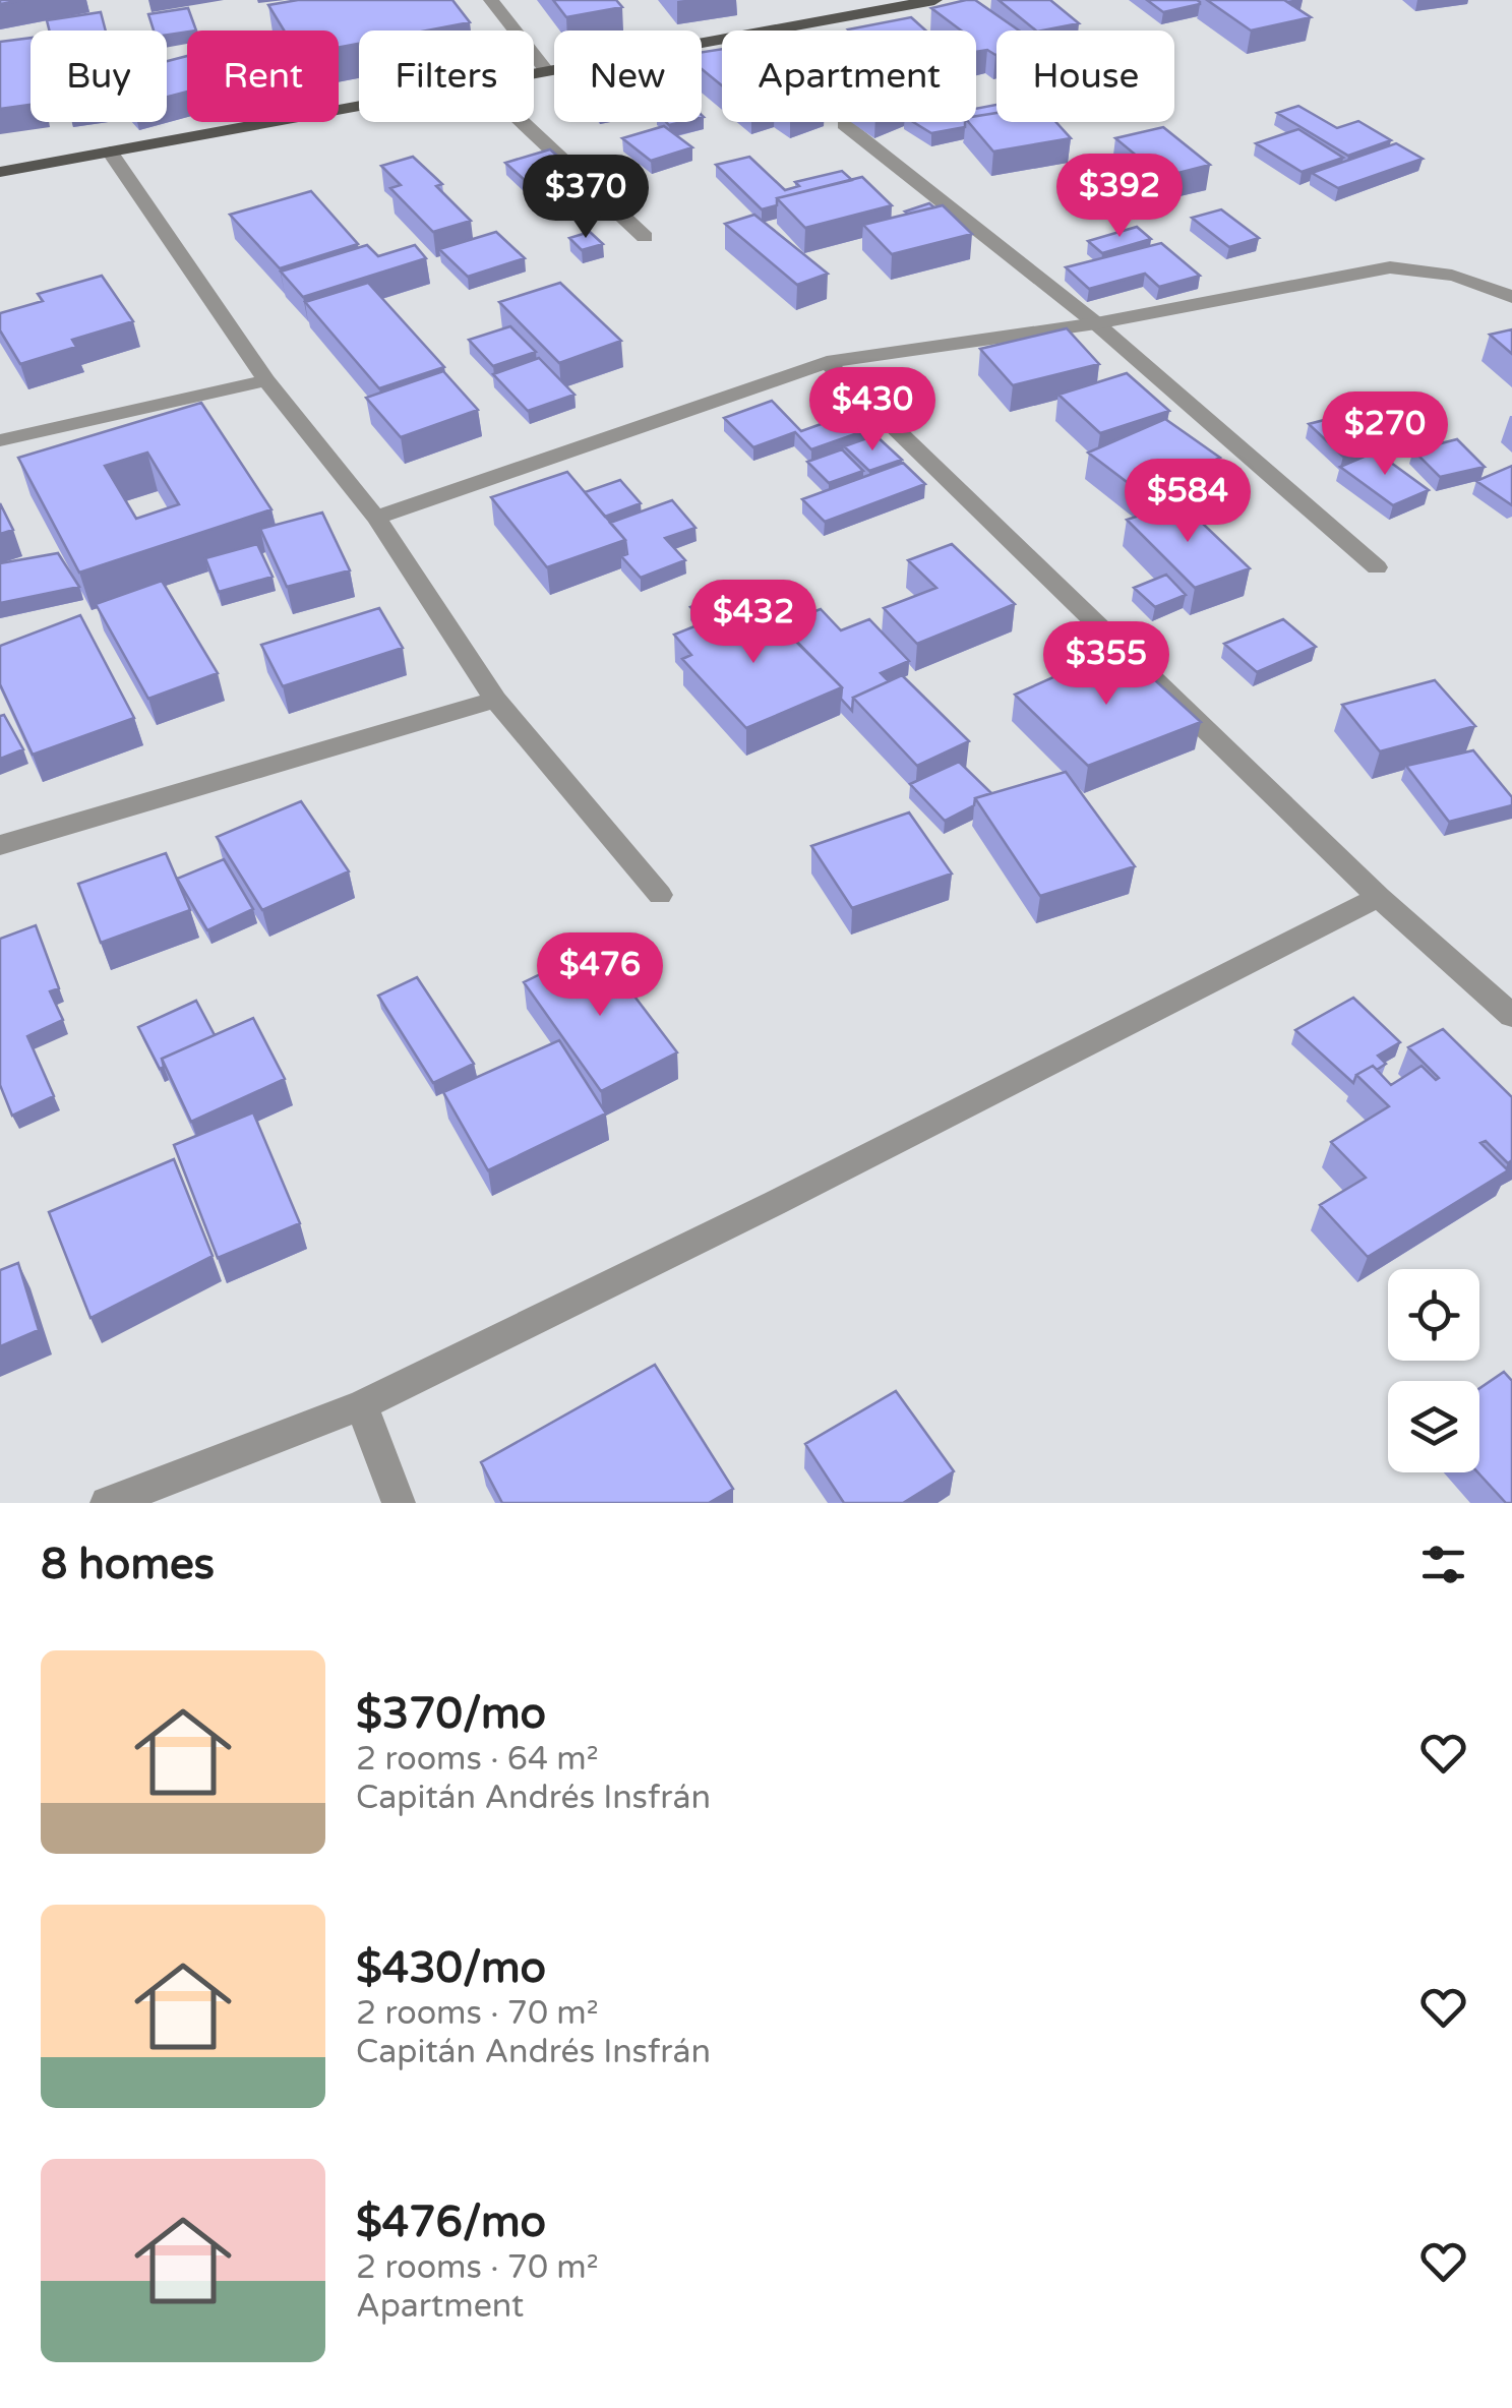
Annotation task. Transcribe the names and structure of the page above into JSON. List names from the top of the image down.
{
  "page": {
    "chip": [
      "Buy",
      "Rent",
      "Filters",
      "New",
      "Apartment",
      "House"
    ],
    "price": [
      "$392",
      "$370",
      "$430",
      "$270",
      "$584",
      "$432",
      "$355",
      "$476"
    ],
    "heading": "8 homes",
    "list": [
      {
        "name": "$370/mo",
        "note": "2 rooms · 64 m² · Capitán Andrés Insfrán"
      },
      {
        "name": "$430/mo",
        "note": "2 rooms · 70 m² · Capitán Andrés Insfrán"
      },
      {
        "name": "$476/mo",
        "note": "2 rooms · 70 m² · Apartment"
      }
    ]
  }
}
